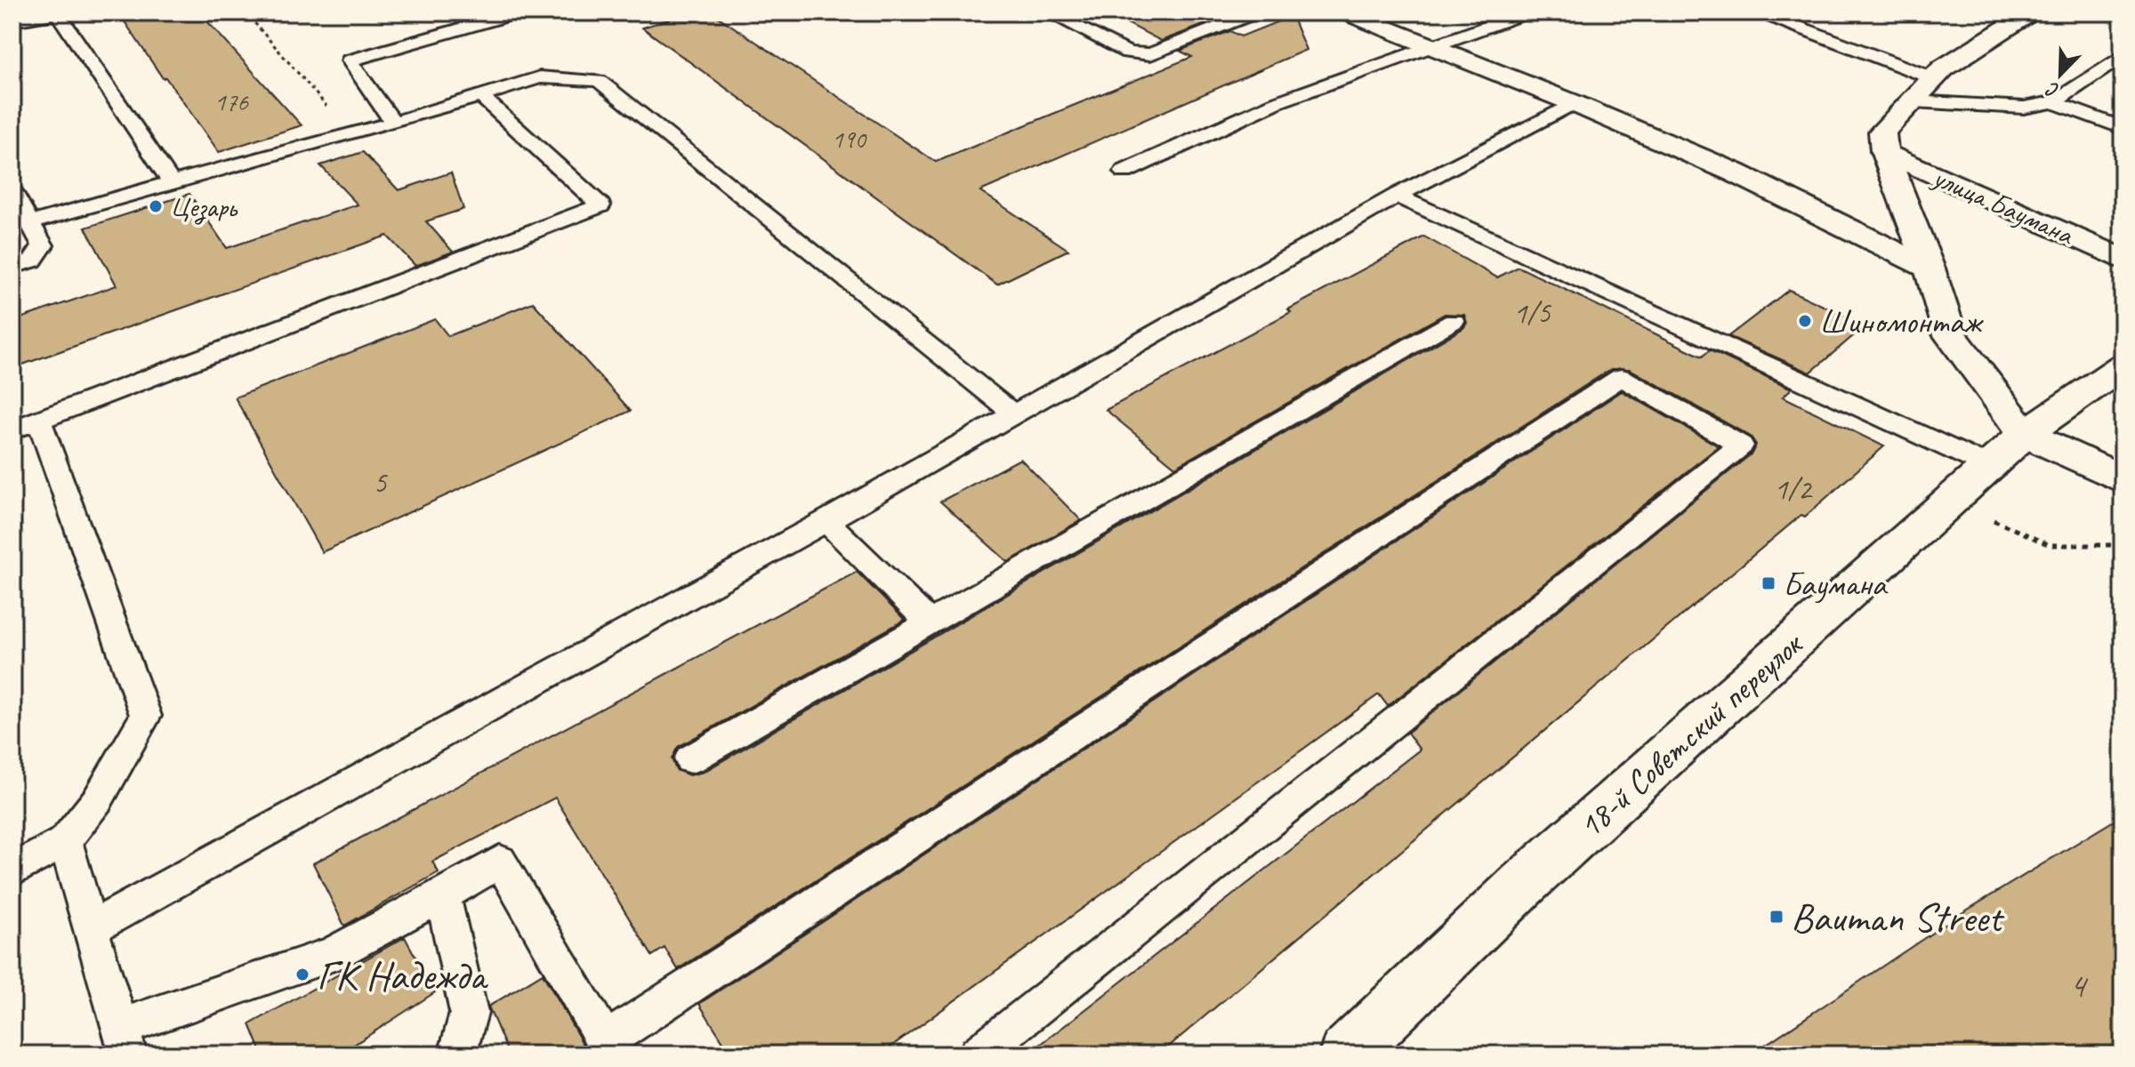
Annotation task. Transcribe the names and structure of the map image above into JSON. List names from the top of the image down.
{
  "streets": {
    "street": ["улица Баумана", "18-й Советский переулок"]
  },
  "places": {
    "other": ["Цезарь", "Шиномонтаж", "ГК Надежда"],
    "transit": ["Баумана", "Bauman Street"]
  },
  "house_numbers": [
    "176",
    "190",
    "1/5",
    "5",
    "1/2",
    "4"
  ],
  "north": "bottom left"
}
